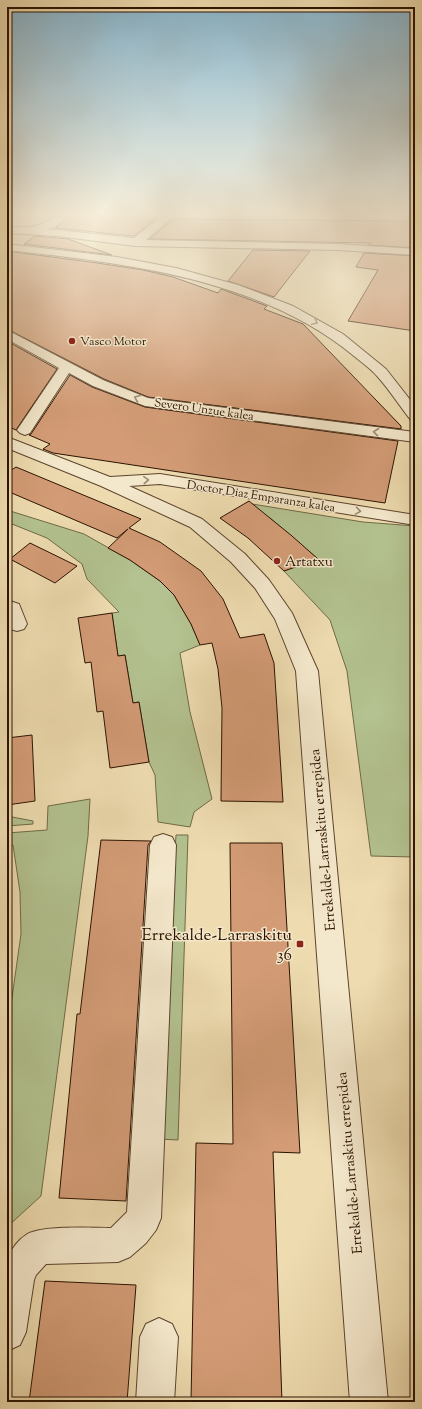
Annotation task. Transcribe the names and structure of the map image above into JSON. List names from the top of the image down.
{
  "streets": {
    "street": ["Severo Unzue kalea", "Doctor Diaz Emparanza kalea", "Errekalde-Larraskitu errepidea"]
  },
  "crossings": [
    ["Doctor Diaz Emparanza kalea", "Errekalde-Larraskitu errepidea"]
  ],
  "one_way": ["Doctor Diaz Emparanza kalea"],
  "places": {
    "other": ["Vasco Motor", "Artatxu"],
    "transit": ["Errekalde-Larraskitu 36"]
  }
}
